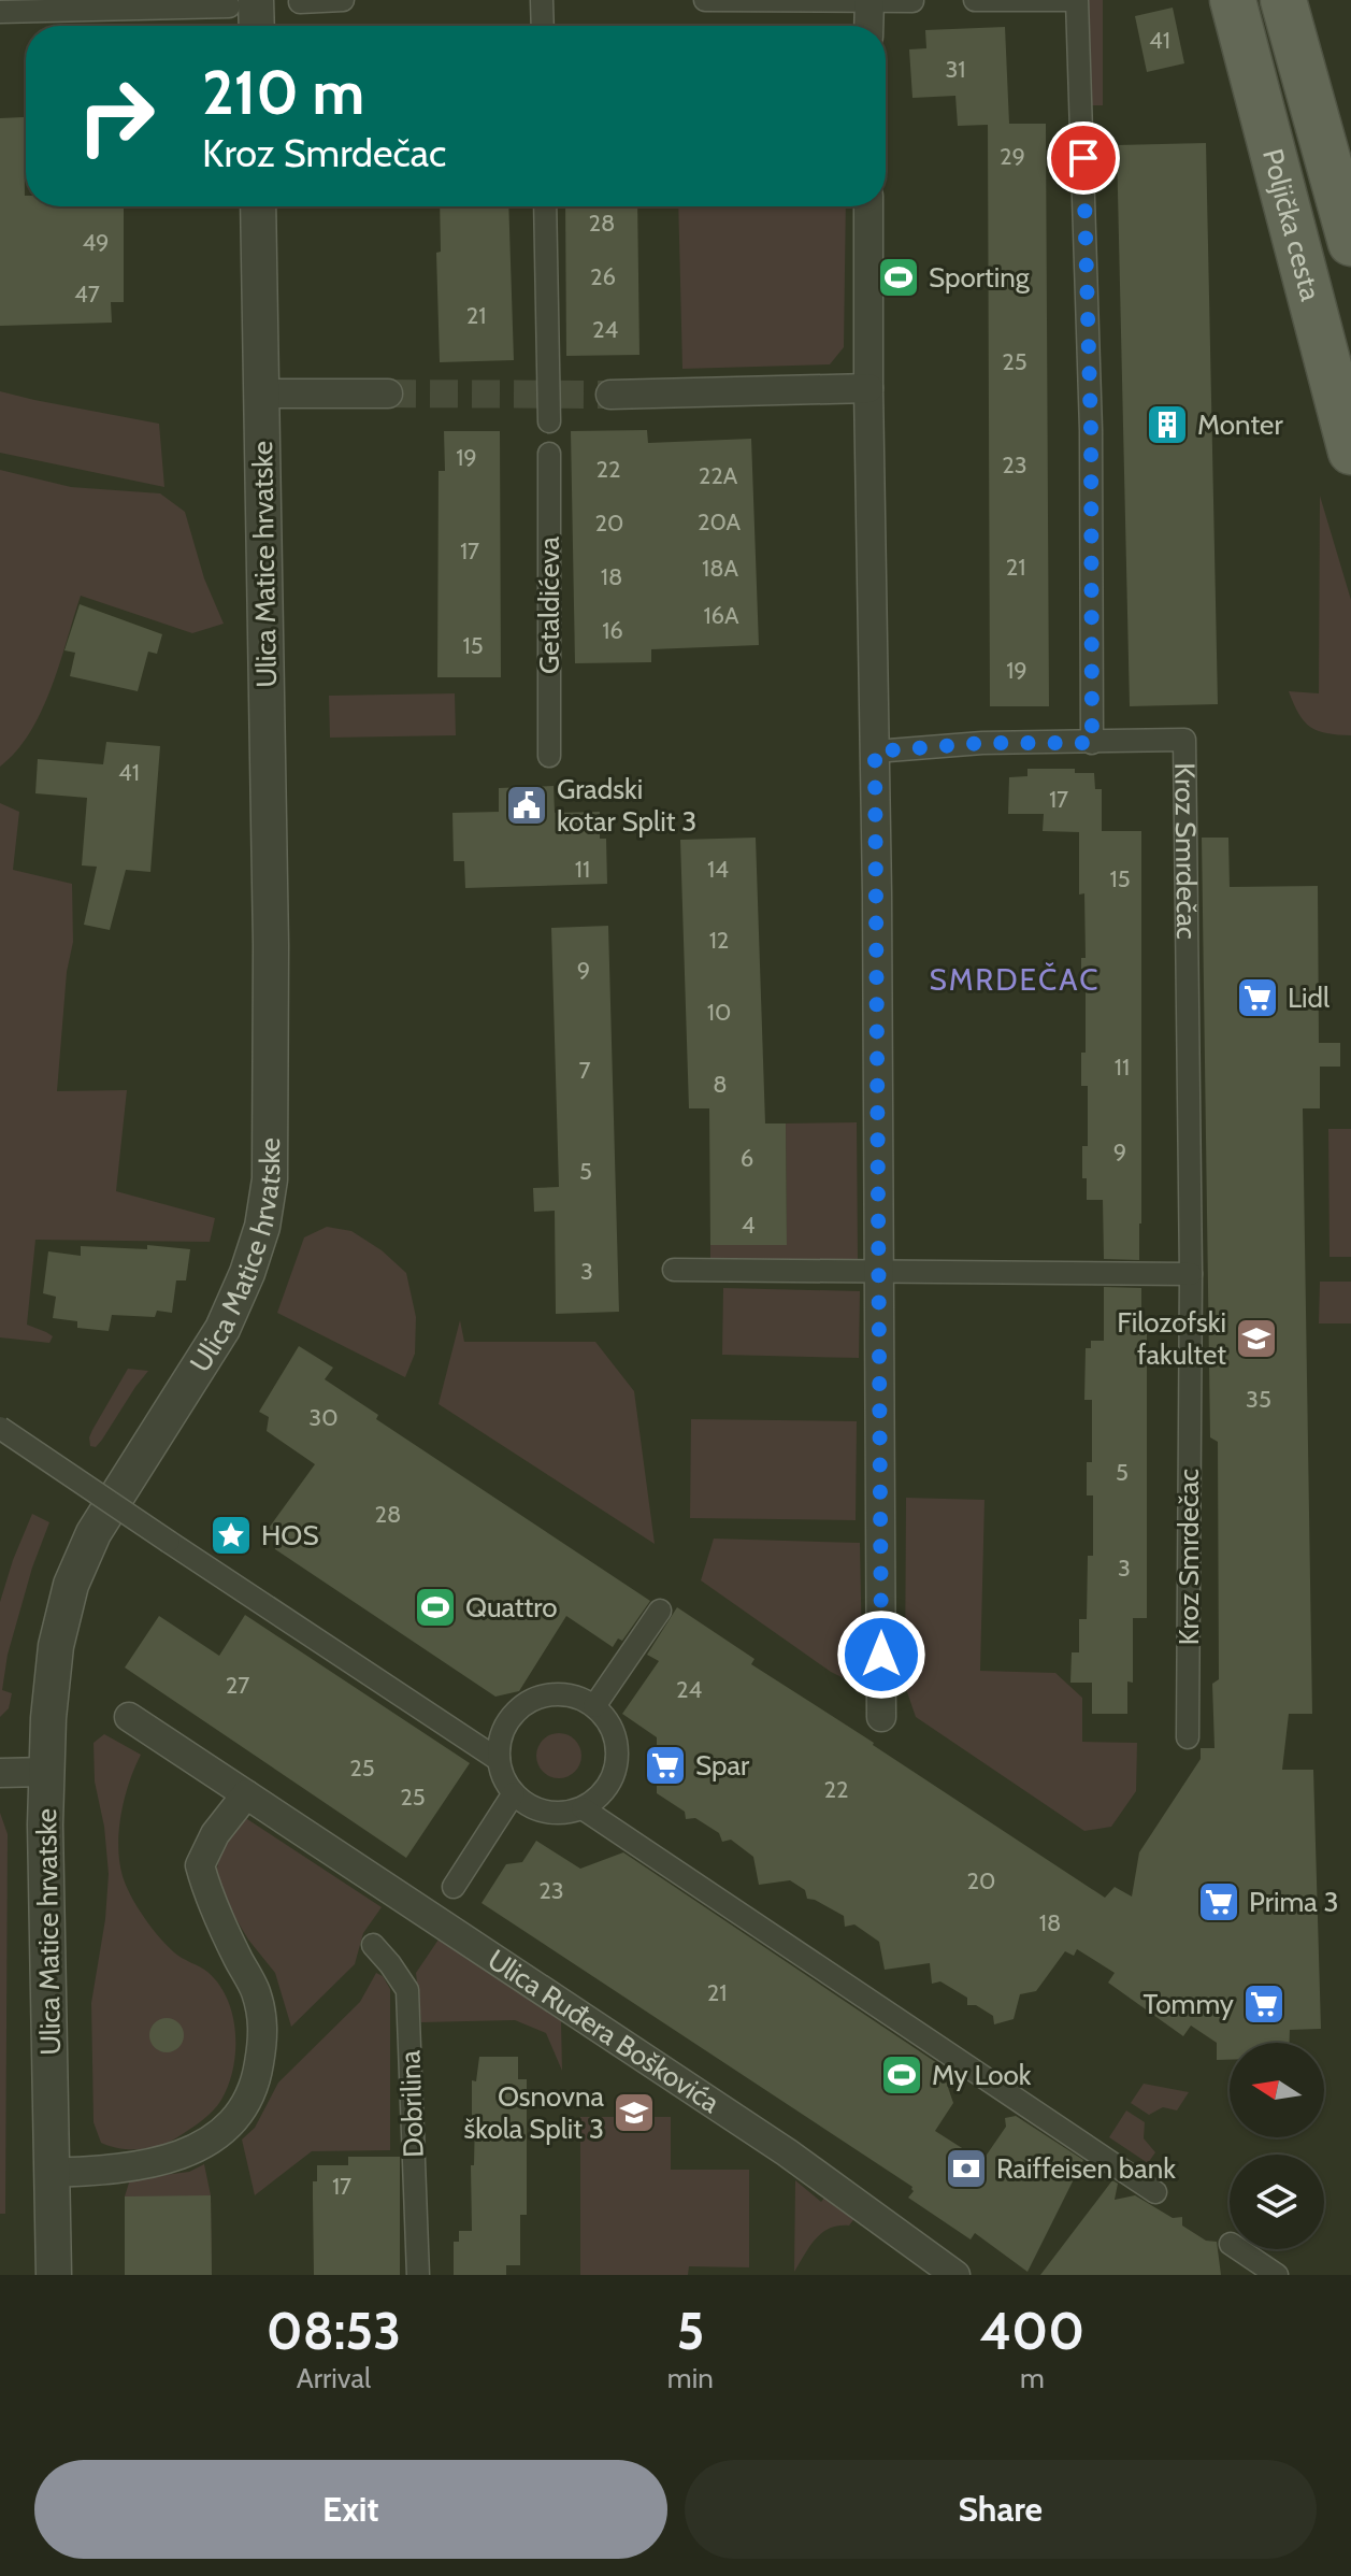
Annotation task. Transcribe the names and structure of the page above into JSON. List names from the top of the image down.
{
  "streets": {
    "main road": ["Poljička cesta"],
    "street": [
      "Ulica Matice hrvatske",
      "Getaldićeva",
      "Kroz Smrdečac",
      "Ulica Ruđera Boškovića",
      "Dobrilina"
    ]
  },
  "districts": ["SMRDEČAC"],
  "places": {
    "sports": ["Sporting", "Quattro", "My Look"],
    "building": ["Monter"],
    "public building": ["Gradski kotar Split 3"],
    "supermarket": [
      "Lidl",
      "Spar",
      "Prima 3",
      "Tommy"
    ],
    "school or university": ["Filozofski fakultet", "Osnovna škola Split 3"],
    "place": ["HOS"],
    "bank": ["Raiffeisen bank"]
  },
  "house_numbers": [
    "41",
    "31",
    "29",
    "28",
    "49",
    "26",
    "47",
    "21",
    "24",
    "25",
    "19",
    "23",
    "22",
    "22A",
    "20A",
    "20",
    "17",
    "21",
    "18A",
    "18",
    "16A",
    "16",
    "15",
    "19",
    "41",
    "17",
    "11",
    "14",
    "15",
    "12",
    "9",
    "10",
    "11",
    "7",
    "8",
    "9",
    "6",
    "5",
    "4",
    "3",
    "35",
    "30",
    "5",
    "28",
    "3",
    "27",
    "24",
    "25",
    "22",
    "25",
    "20",
    "23",
    "18",
    "21",
    "17"
  ],
  "north": "left",
  "page": {
    "turn": ["210 m", "Kroz Smrdečac"],
    "eta": [
      "08:53",
      "Arrival",
      "5",
      "min",
      "400",
      "m"
    ],
    "buttons": ["Exit", "Share"]
  }
}
